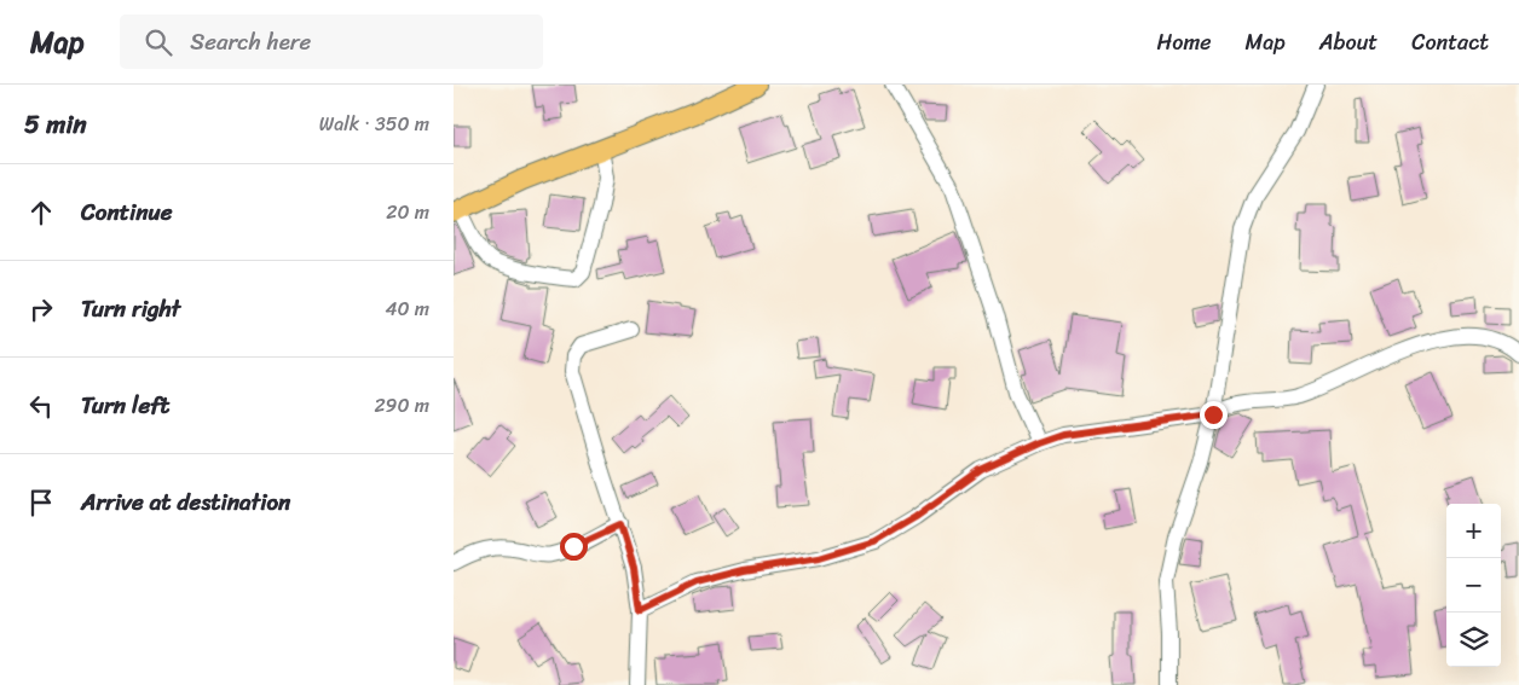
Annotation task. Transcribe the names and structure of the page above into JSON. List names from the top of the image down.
{
  "page": {
    "header": "Map",
    "search": "Search here",
    "nav": [
      "Home",
      "Map",
      "About",
      "Contact"
    ],
    "heading": ["5 min", "Walk · 350 m"],
    "list": [
      ["Continue", "20 m"],
      ["Turn right", "40 m"],
      ["Turn left", "290 m"],
      "Arrive at destination"
    ],
    "map_buttons": ["+", "−"]
  }
}
